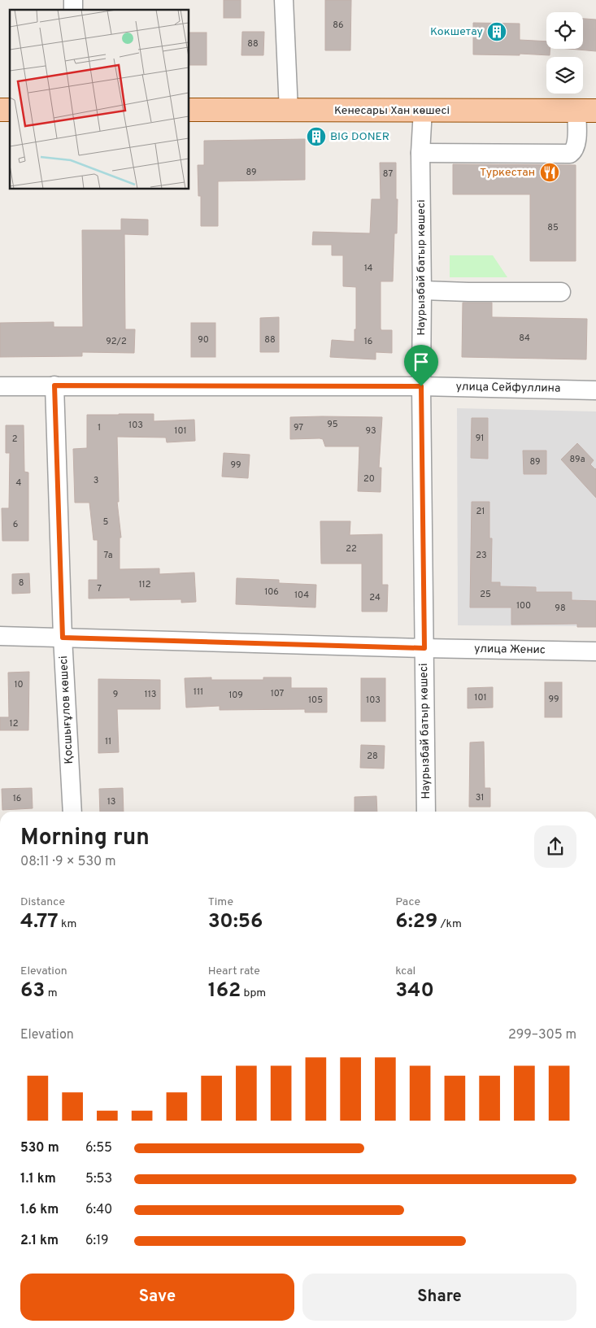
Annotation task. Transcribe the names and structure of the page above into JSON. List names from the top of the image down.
{
  "streets": {
    "main road": ["Кенесары Хан көшесі"],
    "street": [
      "Наурызбай батыр көшесі",
      "улица Сейфуллина",
      "улица Женис",
      "Қосшығұлов көшесі"
    ]
  },
  "crossings": [
    ["Кенесары Хан көшесі", "Наурызбай батыр көшесі"],
    ["Наурызбай батыр көшесі", "улица Сейфуллина"],
    ["Наурызбай батыр көшесі", "улица Женис"],
    ["улица Сейфуллина", "Қосшығұлов көшесі"],
    ["улица Женис", "Қосшығұлов көшесі"]
  ],
  "places": {
    "building": ["Кокшетау", "BIG DONER"],
    "restaurant": ["Туркестан"]
  },
  "house_numbers": [
    "86",
    "88",
    "89",
    "87",
    "85",
    "14",
    "84",
    "90",
    "88",
    "92/2",
    "16",
    "95",
    "103",
    "1",
    "97",
    "101",
    "93",
    "91",
    "2",
    "89а",
    "89",
    "99",
    "20",
    "3",
    "4",
    "21",
    "5",
    "6",
    "22",
    "7а",
    "23",
    "8",
    "112",
    "7",
    "106",
    "25",
    "104",
    "24",
    "100",
    "98",
    "10",
    "111",
    "107",
    "9",
    "113",
    "109",
    "101",
    "99",
    "105",
    "103",
    "12",
    "11",
    "28",
    "31",
    "16",
    "13"
  ],
  "page": {
    "heading": ["Morning run", "08:11 · 9 × 530 m"],
    "stats": [
      ["Distance", "4.77 km"],
      ["Time", "30:56"],
      ["Pace", "6:29 /km"],
      ["Elevation", "63 m"],
      ["Heart rate", "162 bpm"],
      ["kcal", "340"]
    ],
    "chart": ["Elevation", "299–305 m"],
    "list": [
      {
        "name": "530 m",
        "note": "6:55"
      },
      {
        "name": "1.1 km",
        "note": "5:53"
      },
      {
        "name": "1.6 km",
        "note": "6:40"
      },
      {
        "name": "2.1 km",
        "note": "6:19"
      }
    ],
    "buttons": ["Save", "Share"]
  }
}
